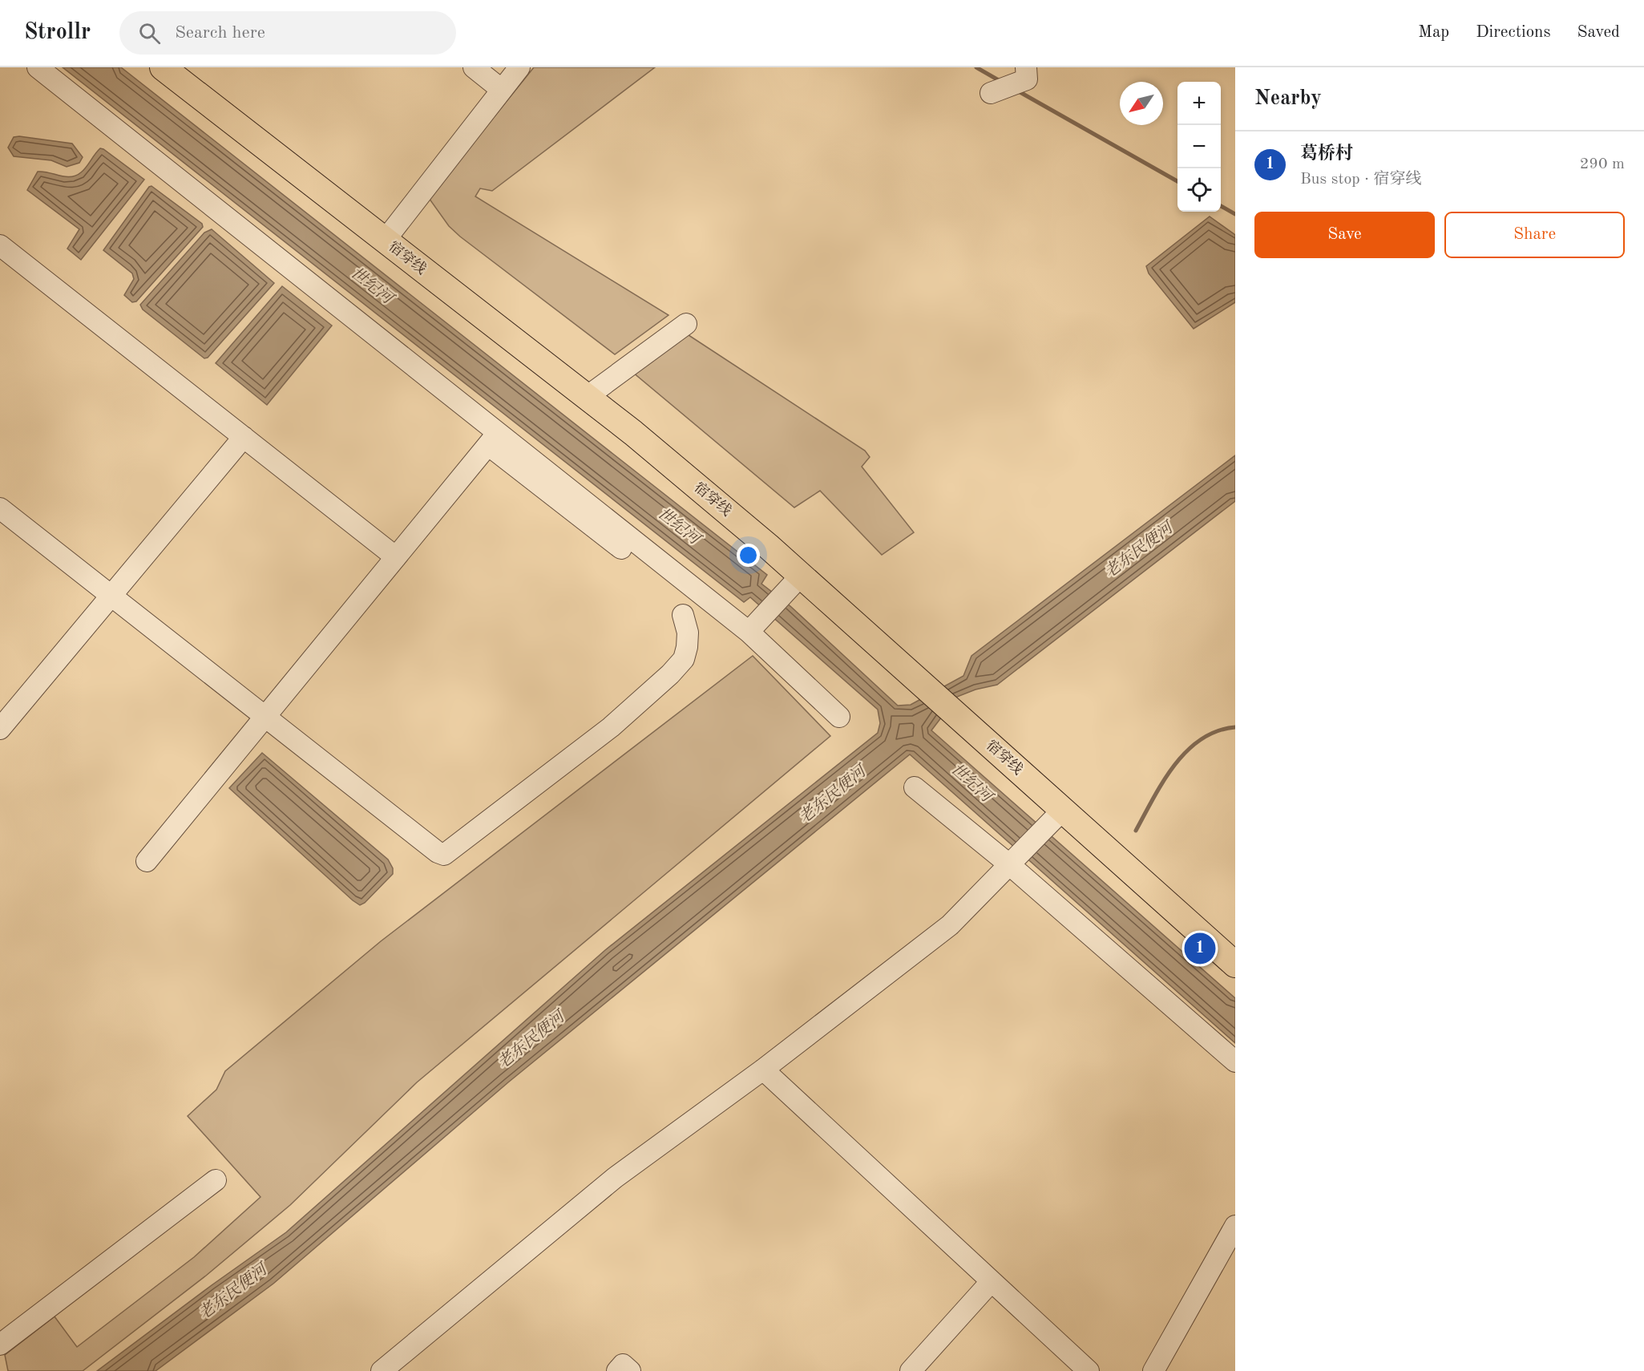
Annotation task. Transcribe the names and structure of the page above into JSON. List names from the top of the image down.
{
  "streets": {
    "main road": ["宿穿线"]
  },
  "water": ["世纪河", "老东民便河"],
  "north": "bottom left",
  "page": {
    "header": "Strollr",
    "search": "Search here",
    "nav": ["Map", "Directions", "Saved"],
    "heading": "Nearby",
    "map_buttons": ["+", "−"],
    "list": [
      {
        "mark": "1",
        "name": "葛桥村",
        "note": "Bus stop · 宿穿线",
        "value": "290 m"
      }
    ],
    "buttons": ["Save", "Share"],
    "pins": "1"
  }
}
